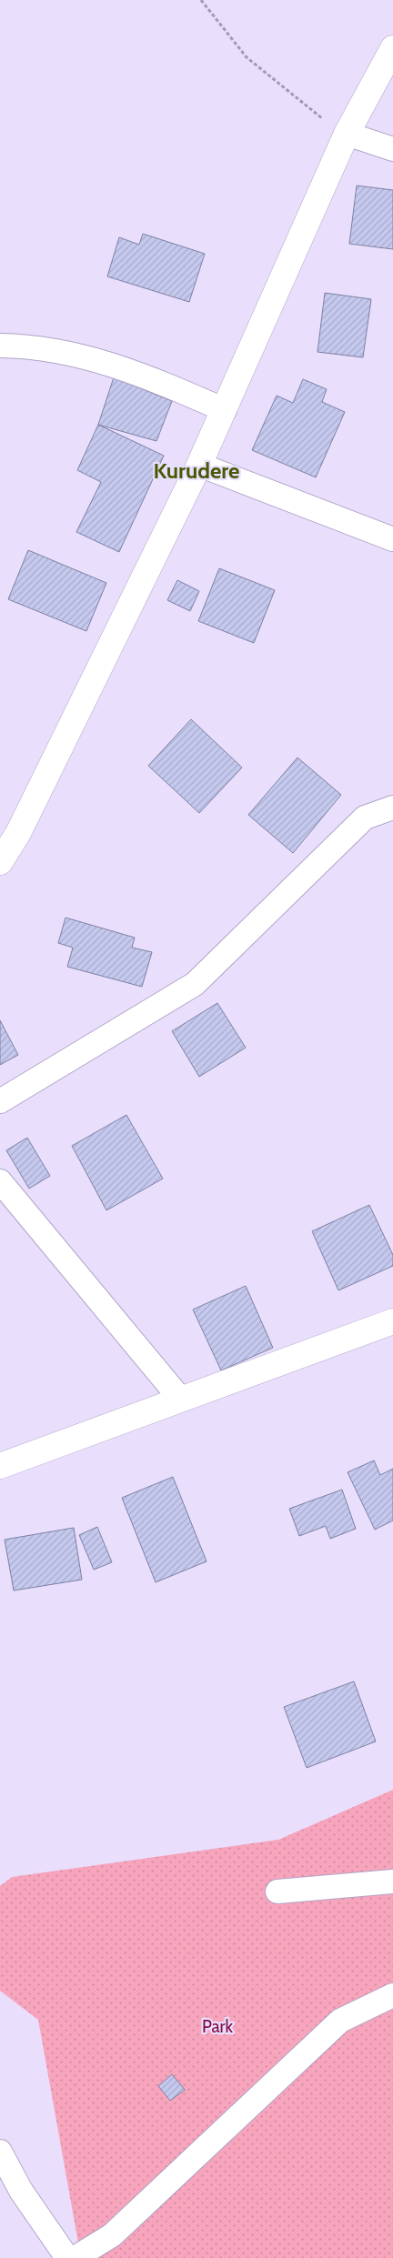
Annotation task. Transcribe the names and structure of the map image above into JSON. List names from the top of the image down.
{
  "districts": ["Kurudere"],
  "parks": ["Park"]
}
